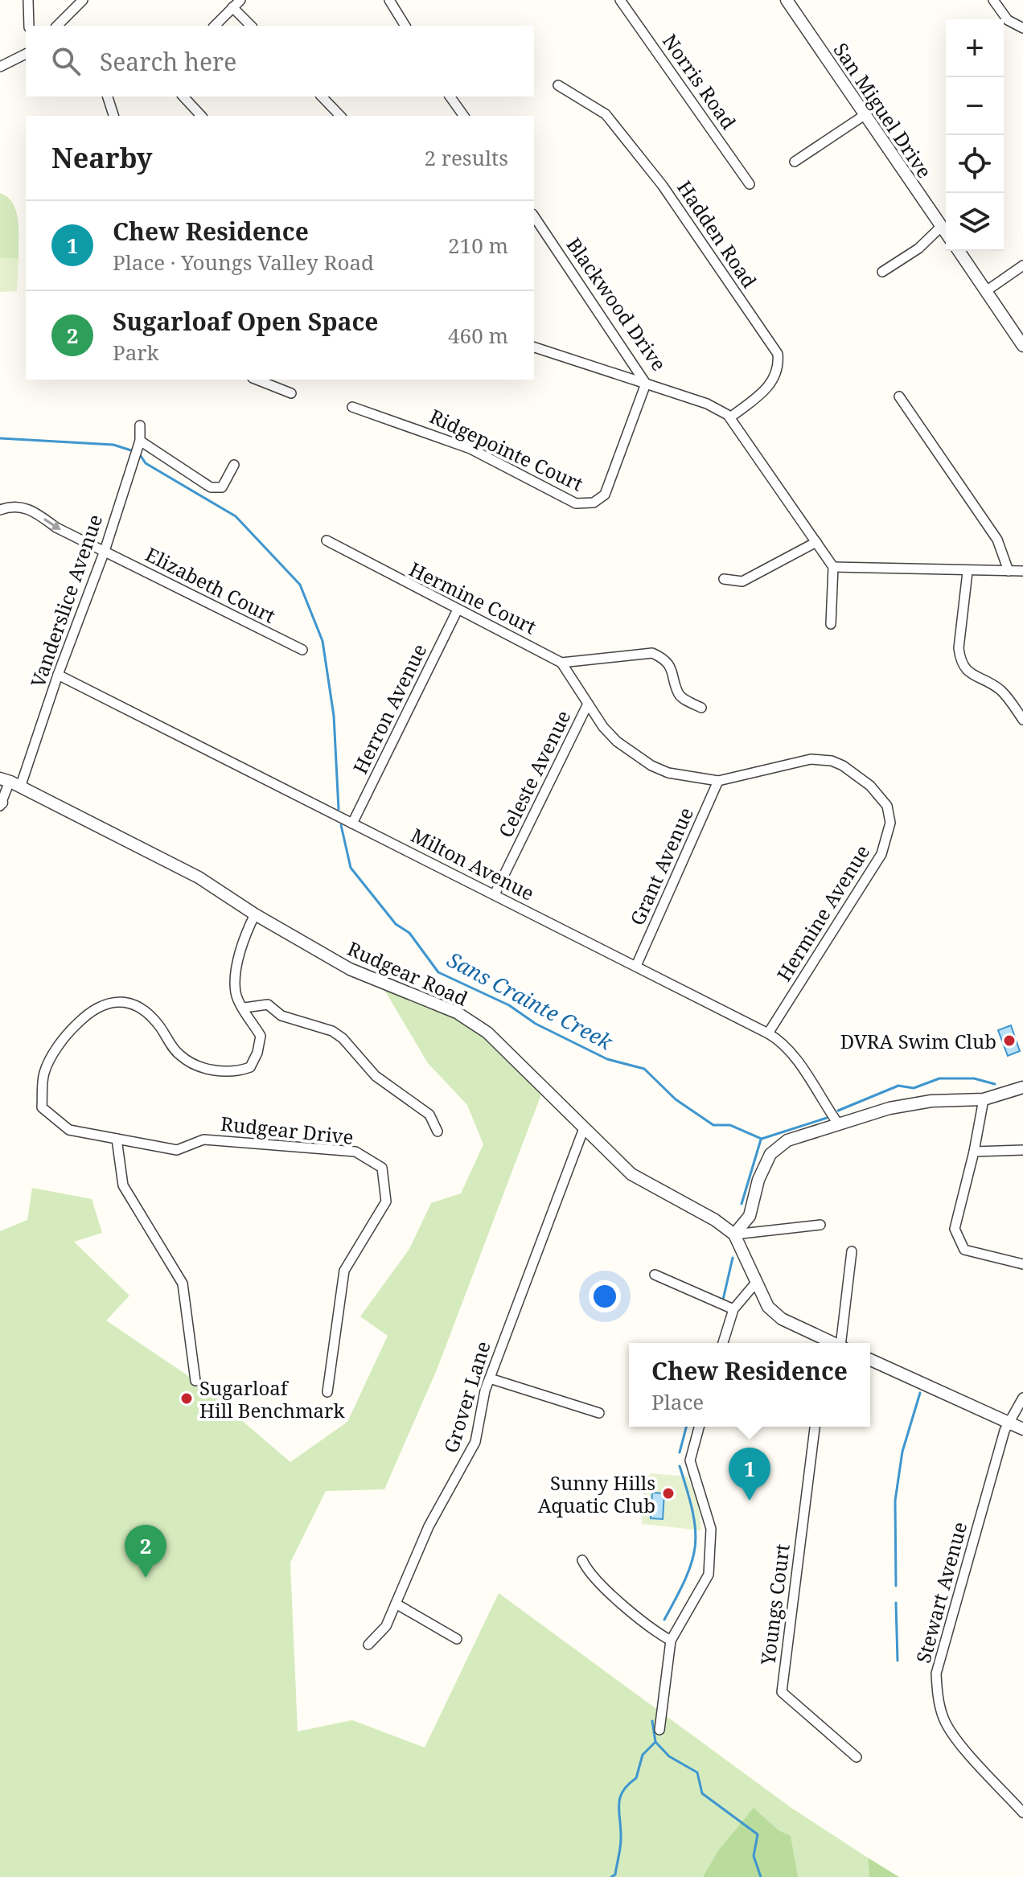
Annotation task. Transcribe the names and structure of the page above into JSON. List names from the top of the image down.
{
  "streets": {
    "street": [
      "Norris Road",
      "San Miguel Drive",
      "Hadden Road",
      "Blackwood Drive",
      "Ridgepointe Court",
      "Elizabeth Court",
      "Hermine Court",
      "Vanderslice Avenue",
      "Herron Avenue",
      "Celeste Avenue",
      "Milton Avenue",
      "Grant Avenue",
      "Hermine Avenue",
      "Rudgear Road",
      "Rudgear Drive",
      "Grover Lane",
      "Stewart Avenue",
      "Youngs Court"
    ]
  },
  "crossings": [
    ["Hadden Road", "Blackwood Drive"],
    ["Blackwood Drive", "Ridgepointe Court"],
    ["Elizabeth Court", "Vanderslice Avenue"],
    ["Hermine Court", "Herron Avenue"],
    ["Hermine Court", "Celeste Avenue"],
    ["Hermine Court", "Hermine Avenue"],
    ["Vanderslice Avenue", "Milton Avenue"],
    ["Vanderslice Avenue", "Rudgear Road"],
    ["Herron Avenue", "Milton Avenue"],
    ["Celeste Avenue", "Milton Avenue"],
    ["Celeste Avenue", "Hermine Avenue"],
    ["Milton Avenue", "Grant Avenue"],
    ["Milton Avenue", "Hermine Avenue"],
    ["Grant Avenue", "Hermine Avenue"],
    ["Rudgear Road", "Rudgear Drive"],
    ["Rudgear Road", "Grover Lane"]
  ],
  "water": ["Sans Crainte Creek"],
  "places": ["DVRA Swim Club", "Sugarloaf Hill Benchmark", "Sunny Hills Aquatic Club"],
  "page": {
    "map_buttons": ["+", "−"],
    "search": "Search here",
    "heading": ["Nearby", "2 results"],
    "list": [
      {
        "mark": "1",
        "name": "Chew Residence",
        "note": "Place · Youngs Valley Road",
        "value": "210 m"
      },
      {
        "mark": "2",
        "name": "Sugarloaf Open Space",
        "note": "Park",
        "value": "460 m"
      }
    ],
    "popup": ["Chew Residence", "Place"],
    "pins": ["1", "2"]
  }
}
